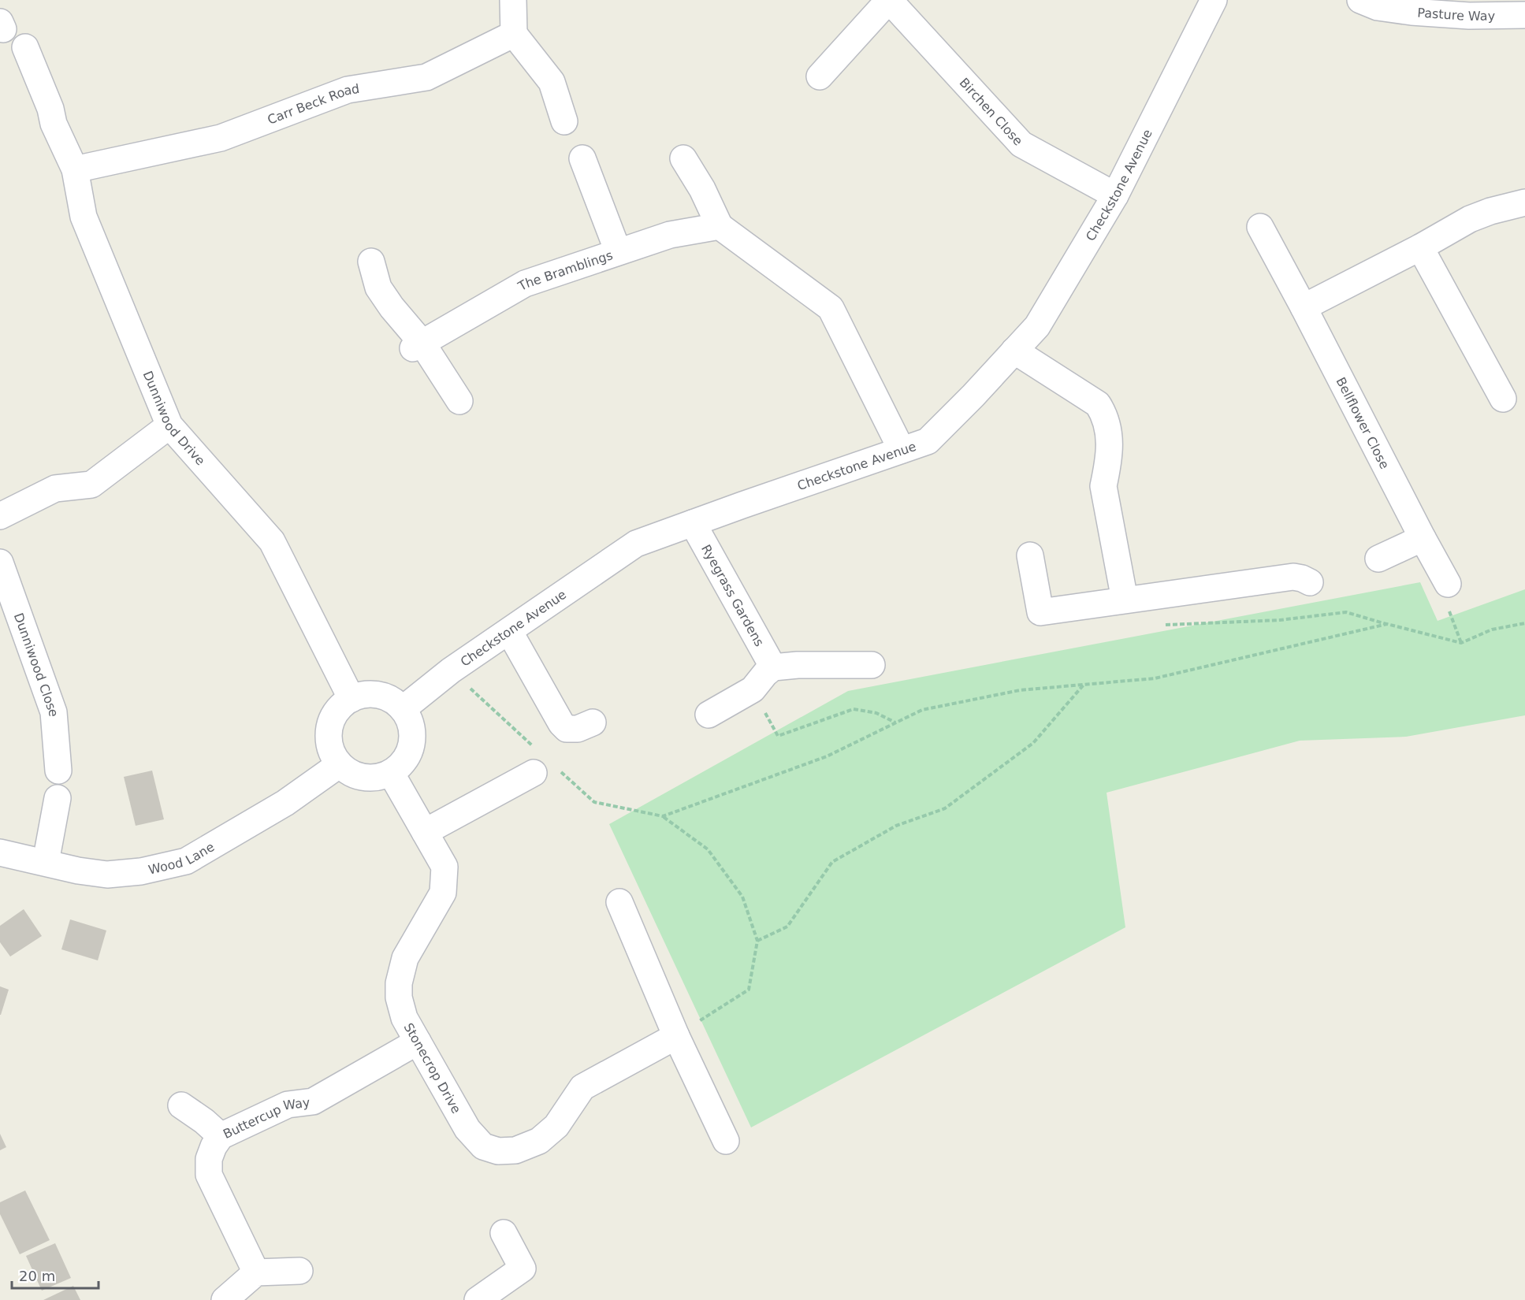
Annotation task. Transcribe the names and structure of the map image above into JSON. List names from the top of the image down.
{
  "streets": {
    "street": [
      "Pasture Way",
      "Carr Beck Road",
      "Birchen Close",
      "Checkstone Avenue",
      "The Bramblings",
      "Dunniwood Drive",
      "Bellflower Close",
      "Ryegrass Gardens",
      "Dunniwood Close",
      "Wood Lane",
      "Stonecrop Drive",
      "Buttercup Way"
    ]
  },
  "crossings": [
    ["Carr Beck Road", "Dunniwood Drive"],
    ["Birchen Close", "Checkstone Avenue"],
    ["Checkstone Avenue", "Dunniwood Drive"],
    ["Checkstone Avenue", "Ryegrass Gardens"],
    ["Checkstone Avenue", "Wood Lane"],
    ["Checkstone Avenue", "Stonecrop Drive"],
    ["Dunniwood Drive", "Wood Lane"],
    ["Dunniwood Drive", "Stonecrop Drive"],
    ["Wood Lane", "Stonecrop Drive"],
    ["Stonecrop Drive", "Buttercup Way"]
  ],
  "scale_bar": "20 m"
}
